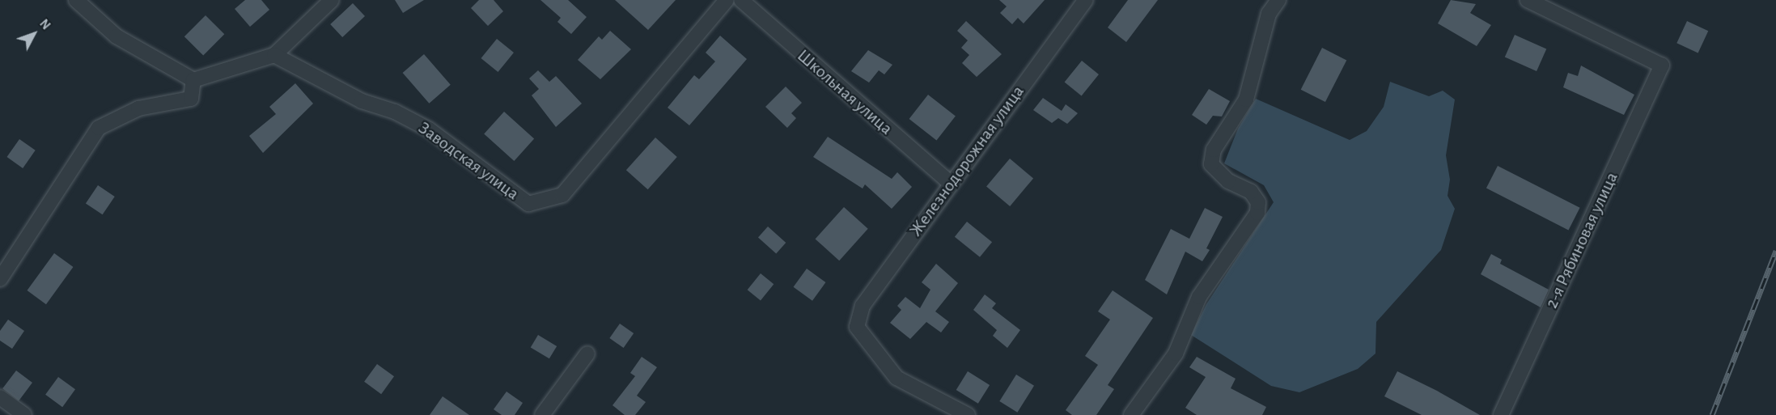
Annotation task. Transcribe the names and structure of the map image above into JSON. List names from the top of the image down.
{
  "streets": {
    "street": [
      "Школьная улица",
      "Заводская улица",
      "Железнодорожная улица",
      "2-я Рябиновая улица"
    ]
  },
  "crossings": [
    ["Школьная улица", "Железнодорожная улица"]
  ],
  "north": "top right"
}
